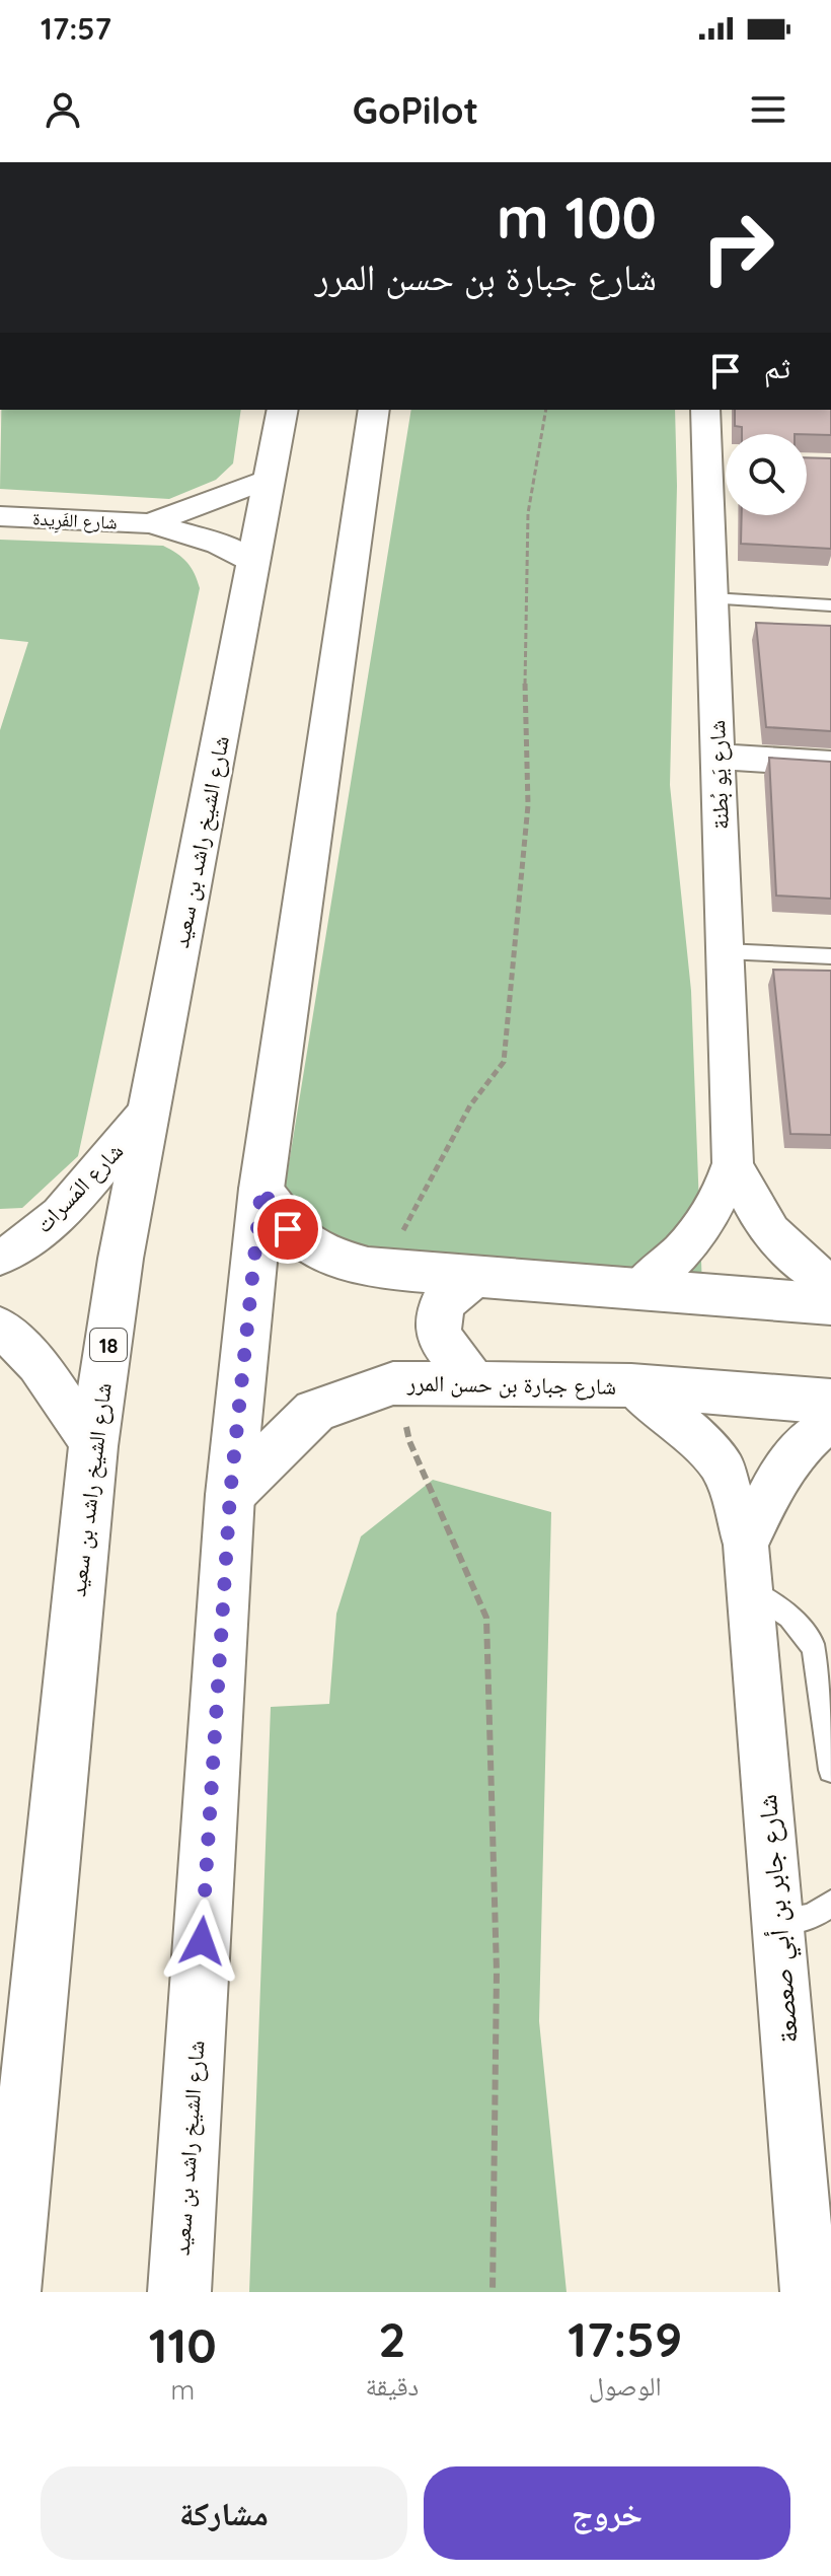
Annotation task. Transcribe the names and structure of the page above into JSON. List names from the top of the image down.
{
  "streets": {
    "main road": ["شارع الشيخ راشد بن سعيد", "18", "شارع جبارة بن حسن المرر"],
    "street": [
      "شارع الفَرِيدة",
      "شارع يَو بُطنة",
      "شارع المَسرات",
      "شارع جابر بن أبي صعصعة"
    ]
  },
  "crossings": [
    ["شارع الفَرِيدة", "شارع الشيخ راشد بن سعيد"],
    ["شارع الشيخ راشد بن سعيد", "شارع المَسرات"],
    ["شارع الشيخ راشد بن سعيد", "شارع جبارة بن حسن المرر"],
    ["شارع جبارة بن حسن المرر", "شارع جابر بن أبي صعصعة"]
  ],
  "page": {
    "status": "17:57",
    "header": "GoPilot",
    "turn": ["100 m", "شارع جبارة بن حسن المرر"],
    "then": "ثم",
    "eta": [
      "17:59",
      "الوصول",
      "2",
      "دقيقة",
      "110",
      "m"
    ],
    "buttons": ["خروج", "مشاركة"]
  }
}
